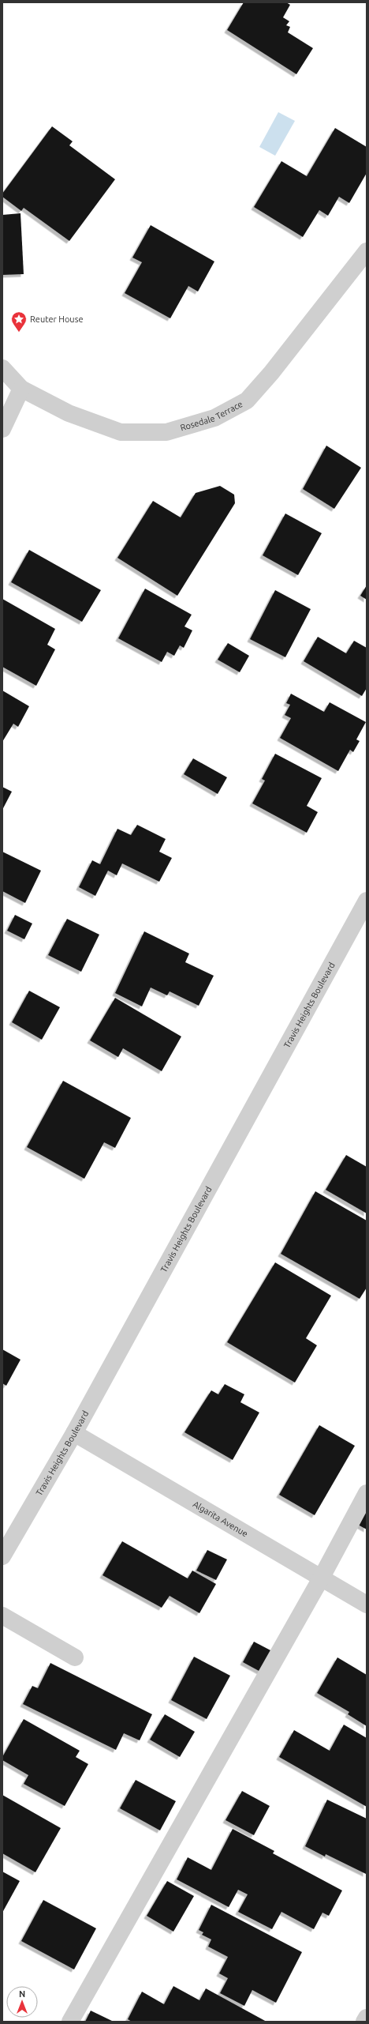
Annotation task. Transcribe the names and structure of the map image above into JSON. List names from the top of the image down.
{
  "streets": {
    "street": ["Rosedale Terrace", "Travis Heights Boulevard", "Algarita Avenue"]
  },
  "crossings": [
    ["Travis Heights Boulevard", "Algarita Avenue"]
  ],
  "places": {
    "place": ["Reuter House"]
  },
  "north": "top"
}
